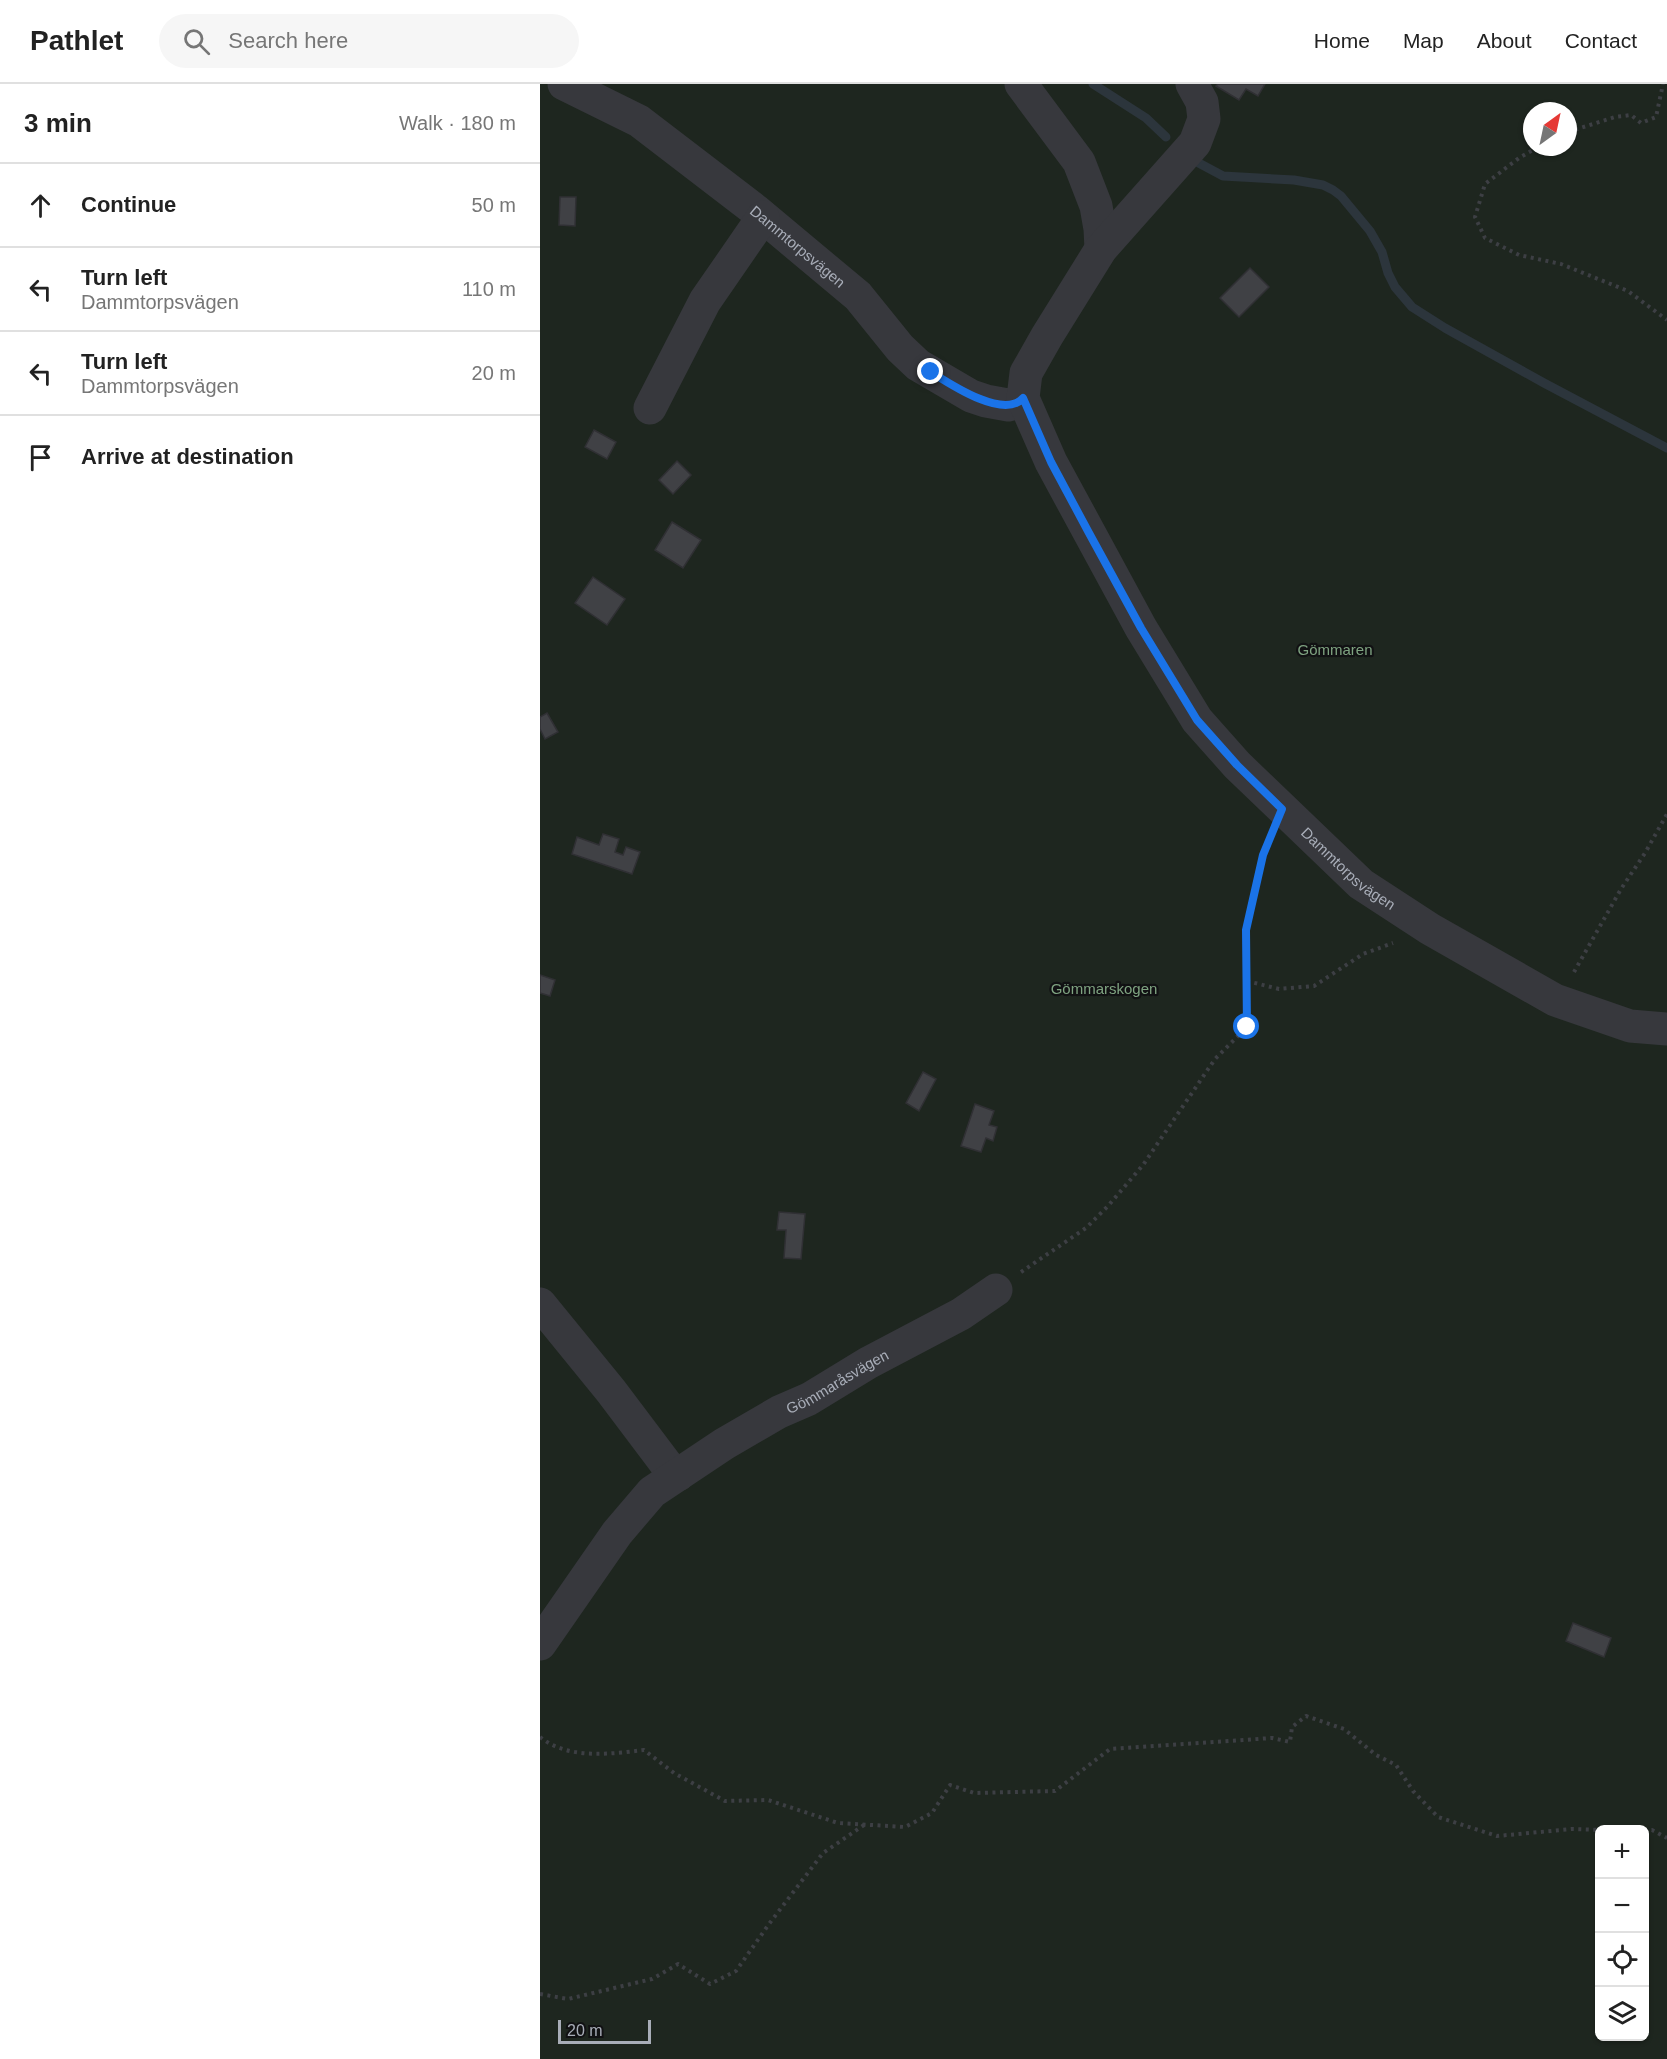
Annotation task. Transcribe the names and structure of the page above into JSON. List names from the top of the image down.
{
  "streets": {
    "street": ["Dammtorpsvägen", "Gömmaråsvägen"]
  },
  "parks": ["Gömmaren", "Gömmarskogen"],
  "scale_bar": "20 m",
  "north": "top right",
  "page": {
    "header": "Pathlet",
    "search": "Search here",
    "nav": [
      "Home",
      "Map",
      "About",
      "Contact"
    ],
    "heading": ["3 min", "Walk · 180 m"],
    "list": [
      ["Continue", "50 m"],
      ["Turn left", "Dammtorpsvägen", "110 m"],
      ["Turn left", "Dammtorpsvägen", "20 m"],
      "Arrive at destination"
    ],
    "map_buttons": ["+", "−"],
    "scale": "20 m"
  }
}
